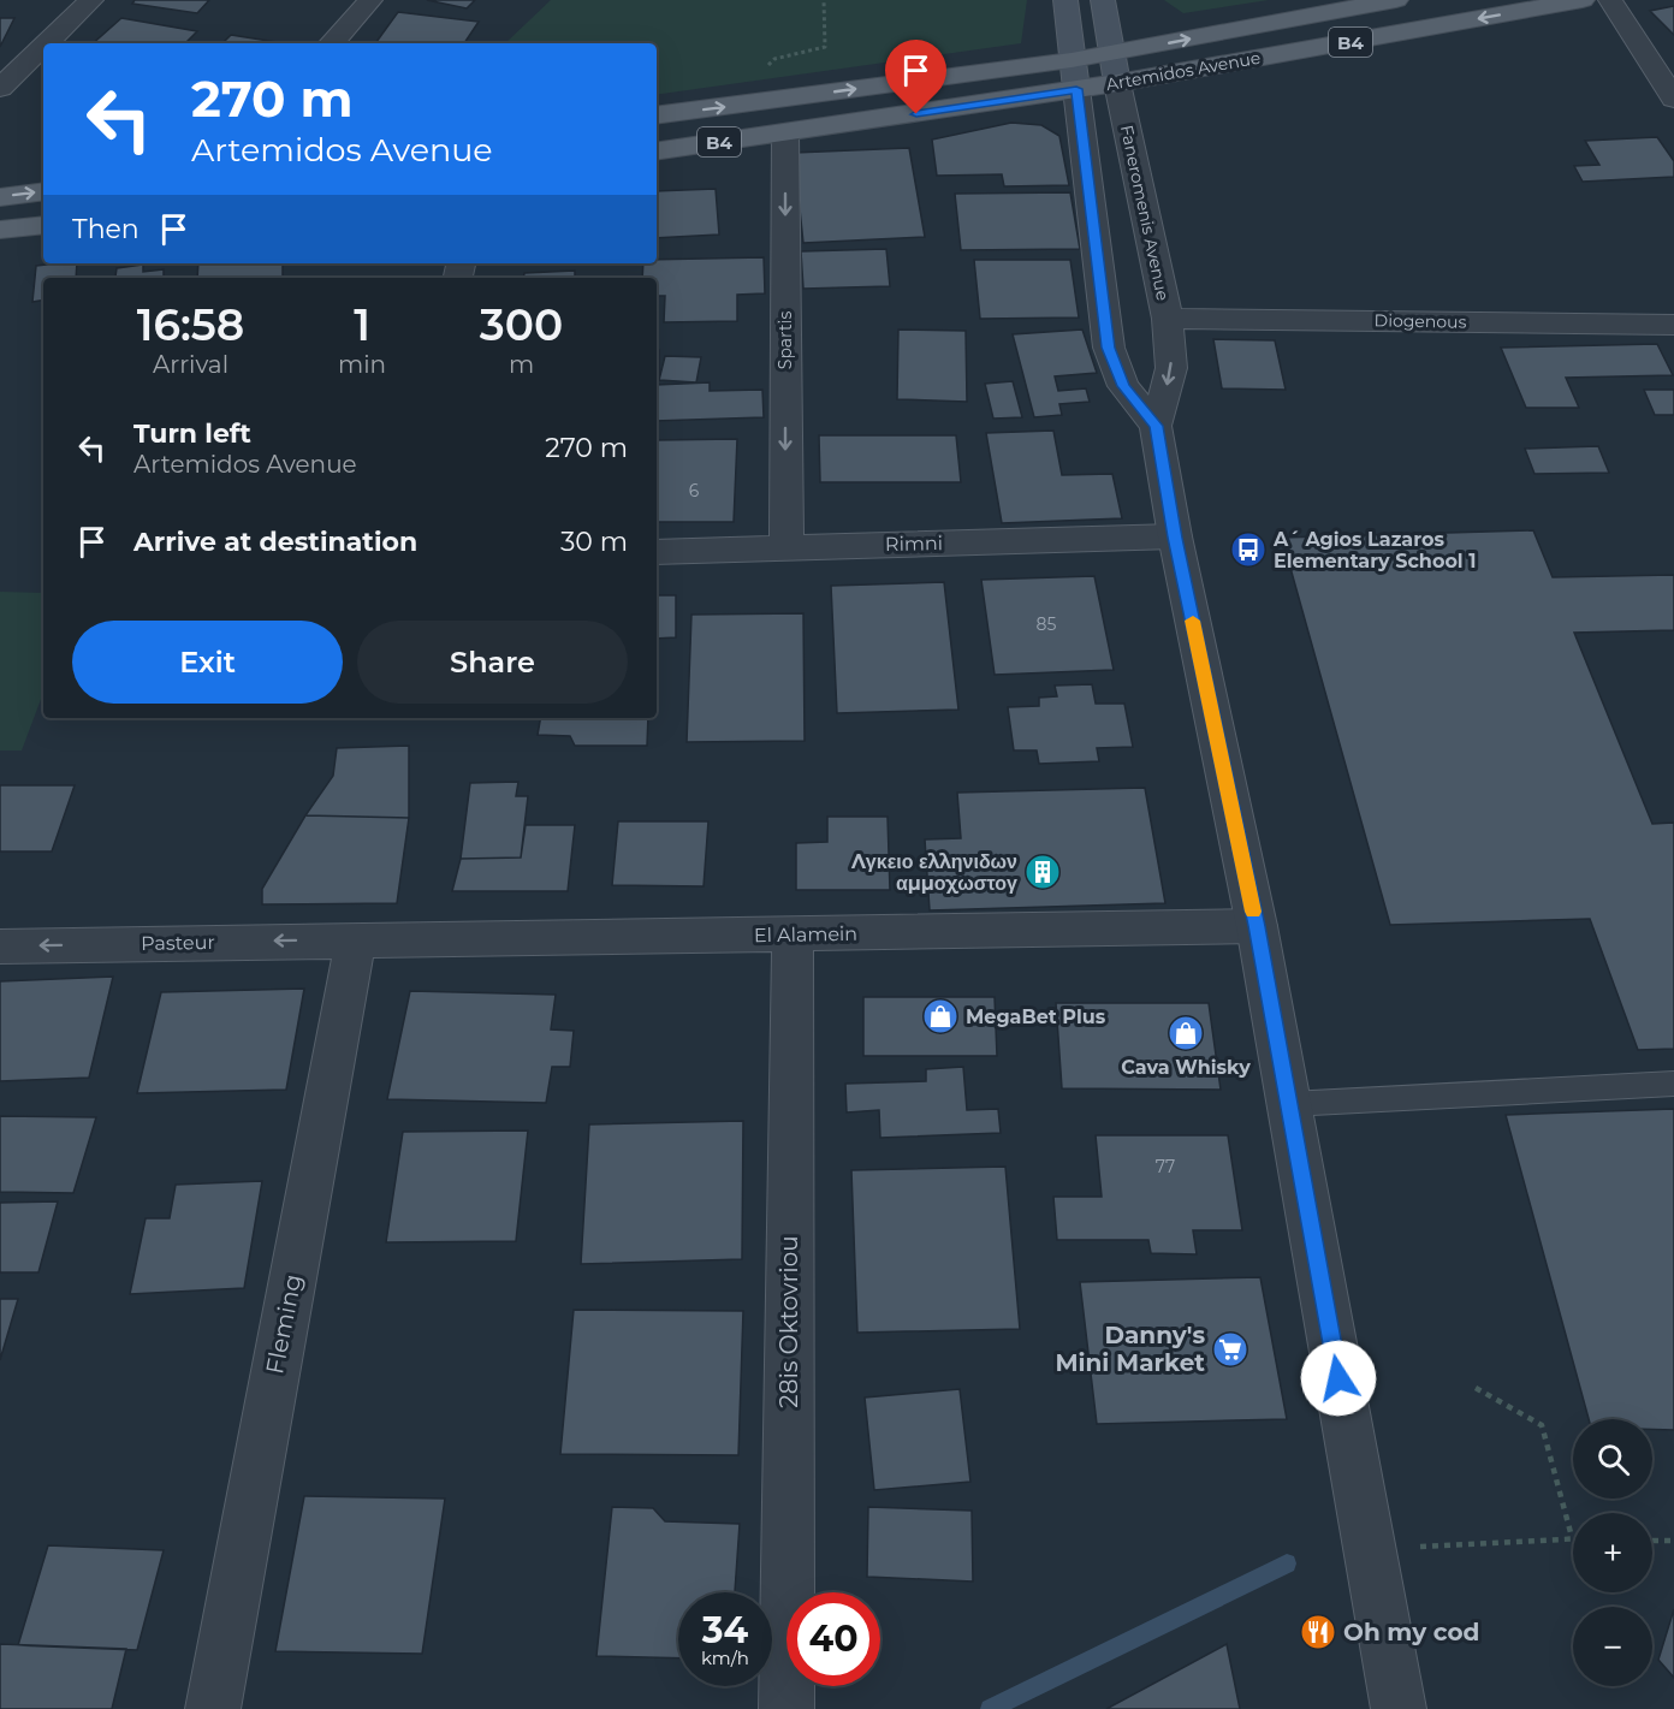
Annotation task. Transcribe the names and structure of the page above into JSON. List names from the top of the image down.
{
  "streets": {
    "main road": ["B4", "Artemidos Avenue", "Faneromenis Avenue"],
    "street": [
      "Diogenous",
      "Spartis",
      "Rimni",
      "El Alamein",
      "Pasteur",
      "28is Oktovriou",
      "Fleming"
    ]
  },
  "crossings": [
    ["Artemidos Avenue", "Faneromenis Avenue"],
    ["Artemidos Avenue", "Spartis"],
    ["Faneromenis Avenue", "Diogenous"],
    ["Faneromenis Avenue", "Rimni"],
    ["Faneromenis Avenue", "El Alamein"],
    ["Spartis", "Rimni"],
    ["El Alamein", "Pasteur"],
    ["El Alamein", "28is Oktovriou"],
    ["El Alamein", "Fleming"],
    ["Pasteur", "Fleming"]
  ],
  "one_way": ["Spartis", "Pasteur"],
  "places": {
    "bus stop": ["A´ Agios Lazaros Elementary School 1"],
    "building": ["Λγκειο ελληνιδων αμμοχωστογ"],
    "shop": ["MegaBet Plus", "Cava Whisky"],
    "supermarket": ["Danny's Mini Market"],
    "restaurant": ["Oh my cod"]
  },
  "house_numbers": ["6", "85", "77"],
  "page": {
    "turn": ["270 m", "Artemidos Avenue"],
    "then": "Then",
    "eta": [
      "16:58",
      "Arrival",
      "1",
      "min",
      "300",
      "m"
    ],
    "list": [
      {
        "name": "Turn left",
        "note": "Artemidos Avenue",
        "value": "270 m"
      },
      {
        "name": "Arrive at destination",
        "value": "30 m"
      }
    ],
    "buttons": ["Exit", "Share"],
    "map_buttons": ["+", "−"],
    "speed": "34 km/h",
    "limit": "40"
  }
}
